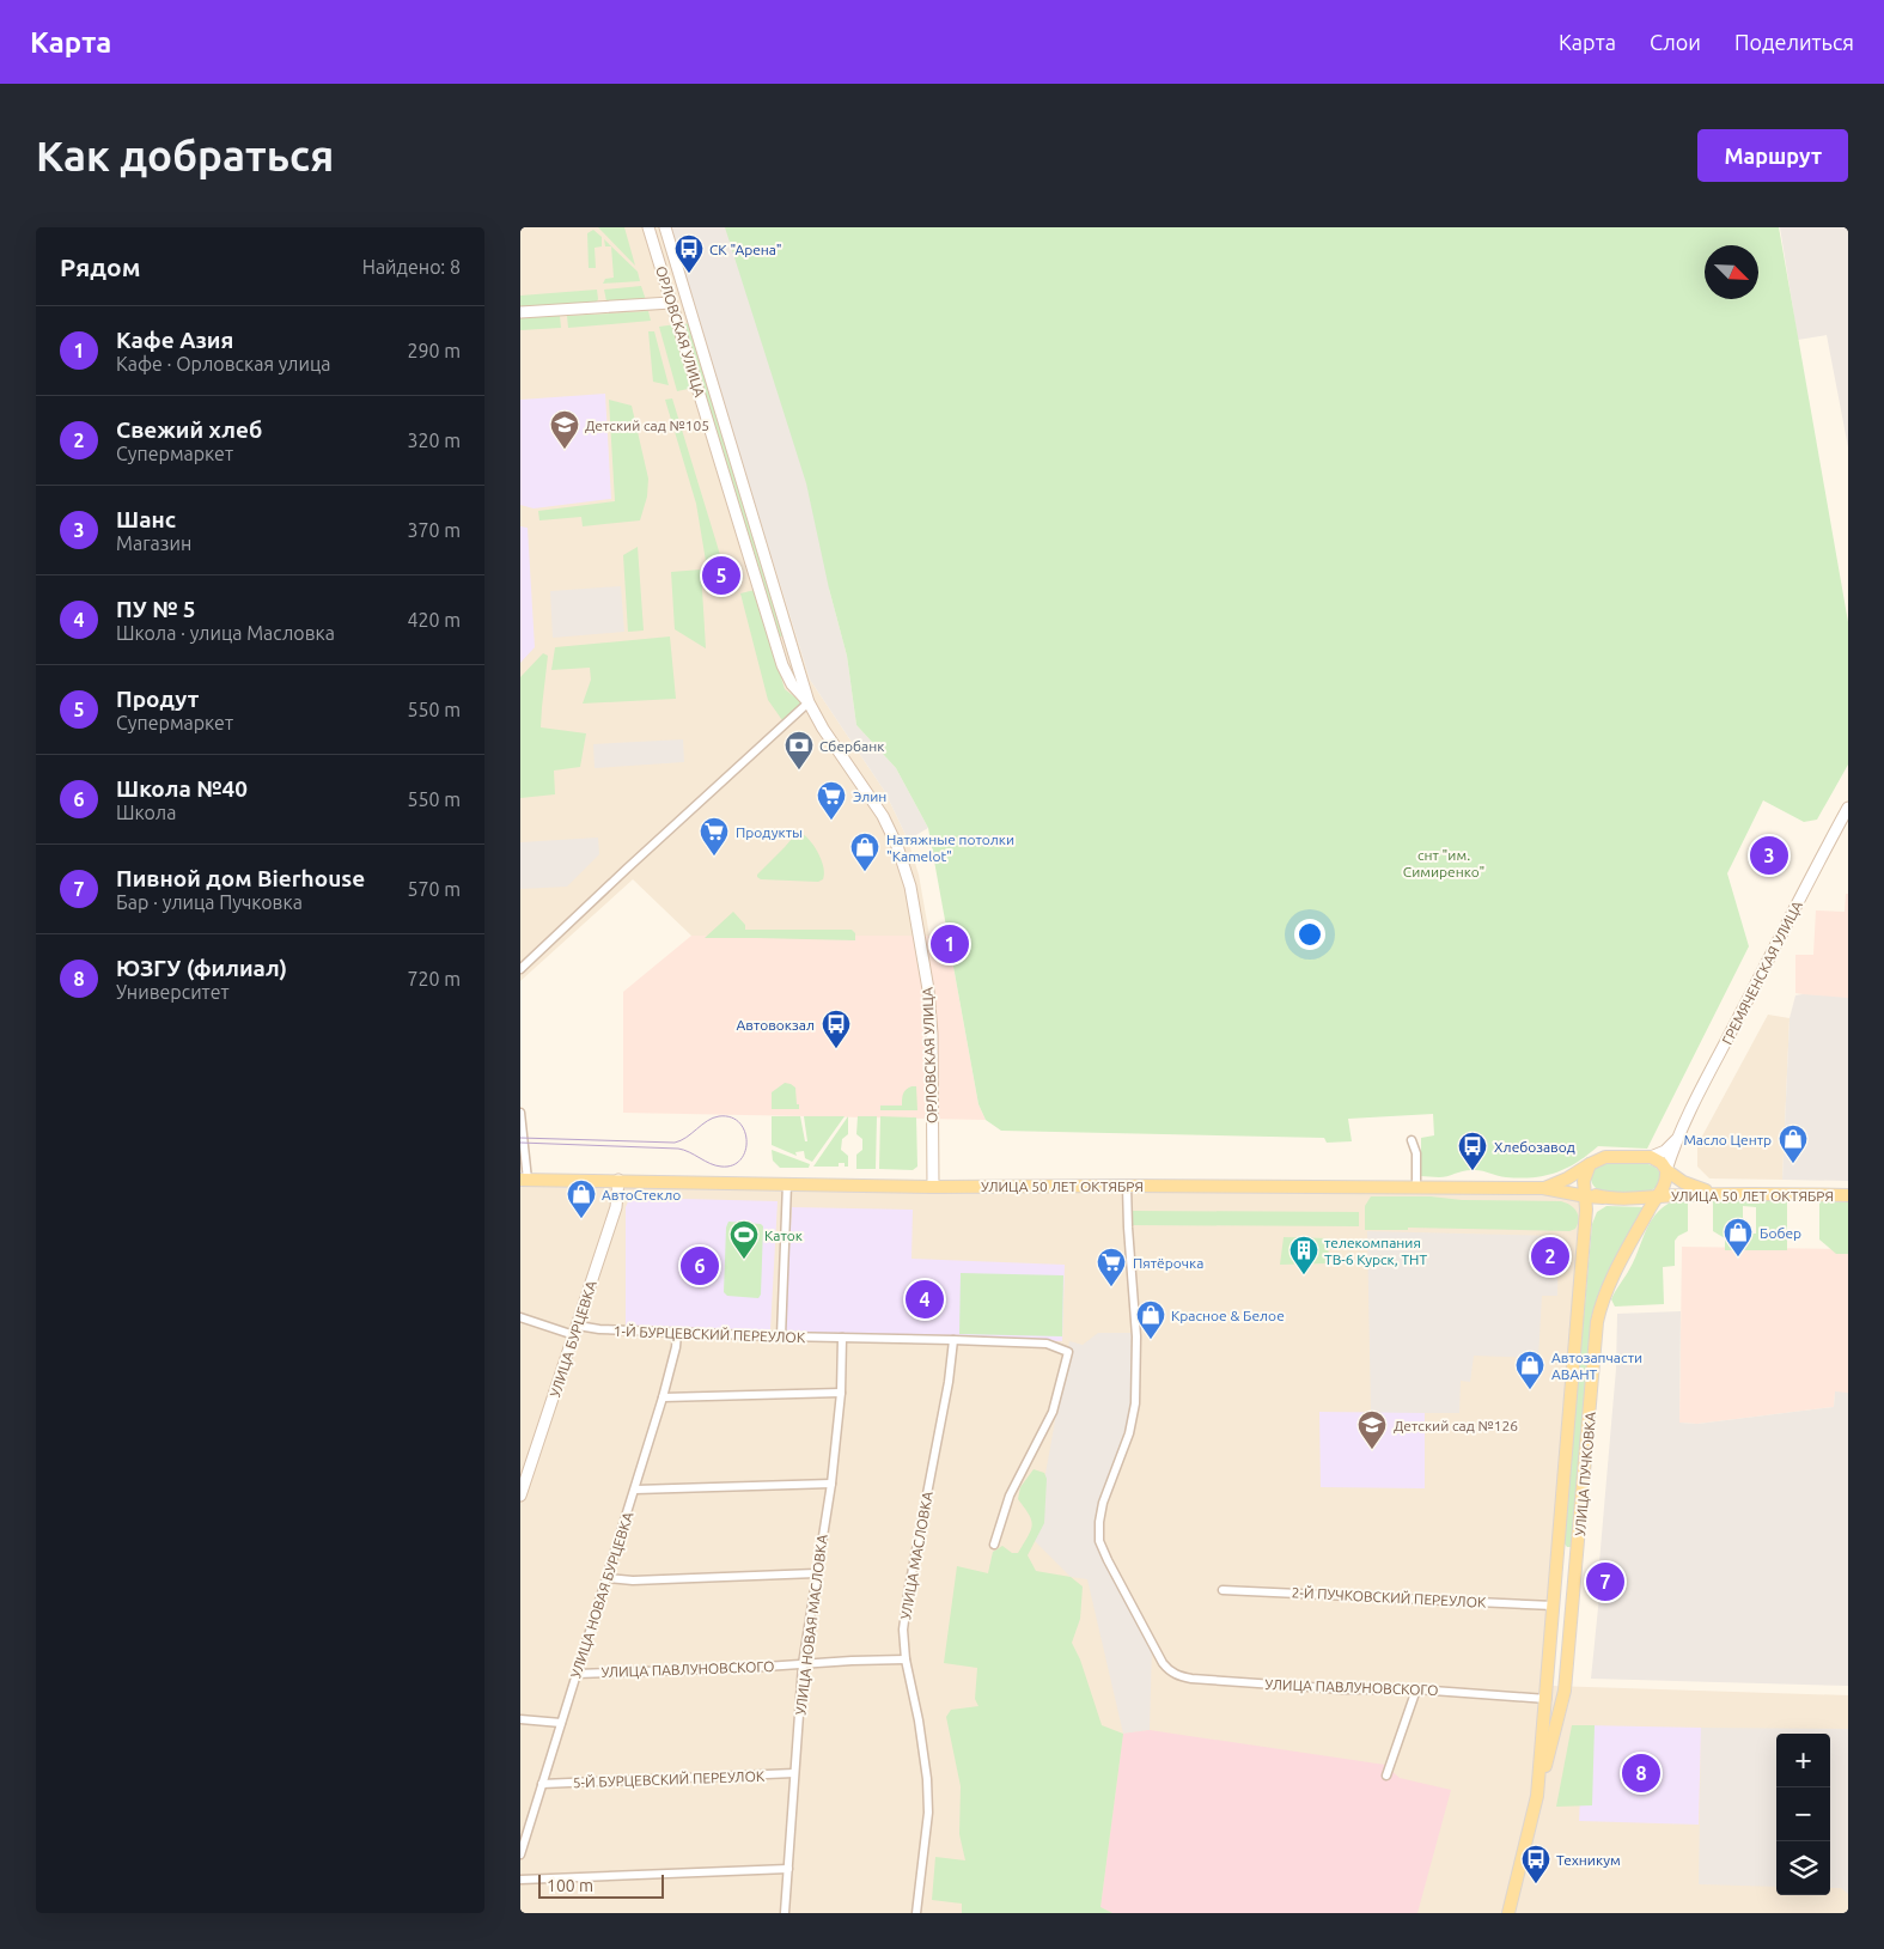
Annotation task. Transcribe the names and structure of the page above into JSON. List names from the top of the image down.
{
  "streets": {
    "main road": ["УЛИЦА 50 ЛЕТ ОКТЯБРЯ", "УЛИЦА ПУЧКОВКА"],
    "street": [
      "ОРЛОВСКАЯ УЛИЦА",
      "ГРЕМЯЧЕНСКАЯ УЛИЦА",
      "1-Й БУРЦЕВСКИЙ ПЕРЕУЛОК",
      "УЛИЦА БУРЦЕВКА",
      "УЛИЦА МАСЛОВКА",
      "УЛИЦА НОВАЯ БУРЦЕВКА",
      "2-Й ПУЧКОВСКИЙ ПЕРЕУЛОК",
      "УЛИЦА НОВАЯ МАСЛОВКА",
      "УЛИЦА ПАВЛУНОВСКОГО",
      "5-Й БУРЦЕВСКИЙ ПЕРЕУЛОК"
    ]
  },
  "crossings": [
    ["ОРЛОВСКАЯ УЛИЦА", "УЛИЦА 50 ЛЕТ ОКТЯБРЯ"],
    ["ГРЕМЯЧЕНСКАЯ УЛИЦА", "УЛИЦА ПУЧКОВКА"],
    ["УЛИЦА 50 ЛЕТ ОКТЯБРЯ", "УЛИЦА БУРЦЕВКА"],
    ["УЛИЦА 50 ЛЕТ ОКТЯБРЯ", "УЛИЦА ПУЧКОВКА"],
    ["УЛИЦА 50 ЛЕТ ОКТЯБРЯ", "УЛИЦА ПАВЛУНОВСКОГО"],
    ["1-Й БУРЦЕВСКИЙ ПЕРЕУЛОК", "УЛИЦА БУРЦЕВКА"],
    ["1-Й БУРЦЕВСКИЙ ПЕРЕУЛОК", "УЛИЦА МАСЛОВКА"],
    ["1-Й БУРЦЕВСКИЙ ПЕРЕУЛОК", "УЛИЦА НОВАЯ БУРЦЕВКА"],
    ["1-Й БУРЦЕВСКИЙ ПЕРЕУЛОК", "УЛИЦА НОВАЯ МАСЛОВКА"],
    ["УЛИЦА ПУЧКОВКА", "2-Й ПУЧКОВСКИЙ ПЕРЕУЛОК"],
    ["УЛИЦА ПУЧКОВКА", "УЛИЦА ПАВЛУНОВСКОГО"],
    ["УЛИЦА МАСЛОВКА", "УЛИЦА ПАВЛУНОВСКОГО"],
    ["УЛИЦА НОВАЯ БУРЦЕВКА", "УЛИЦА ПАВЛУНОВСКОГО"],
    ["УЛИЦА НОВАЯ БУРЦЕВКА", "5-Й БУРЦЕВСКИЙ ПЕРЕУЛОК"],
    ["УЛИЦА НОВАЯ МАСЛОВКА", "УЛИЦА ПАВЛУНОВСКОГО"],
    ["УЛИЦА НОВАЯ МАСЛОВКА", "5-Й БУРЦЕВСКИЙ ПЕРЕУЛОК"]
  ],
  "parks": ["снт \"им. Симиренко\""],
  "places": {
    "bus stop": [
      "СК \"Арена\"",
      "Автовокзал",
      "Хлебозавод",
      "Техникум"
    ],
    "school or university": ["Детский сад №105", "Детский сад №126"],
    "bank": ["Сбербанк"],
    "supermarket": ["Элин", "Продукты", "Пятёрочка"],
    "shop": [
      "Натяжные потолки \"Kamelot\"",
      "Масло Центр",
      "АвтоСтекло",
      "Бобер",
      "Красное & Белое",
      "Автозапчасти АВАНТ"
    ],
    "sports": ["Каток"],
    "building": ["телекомпания ТВ-6 Курск, ТНТ"]
  },
  "scale_bar": "100 m",
  "north": "bottom right",
  "page": {
    "header": "Карта",
    "nav": ["Карта", "Слои", "Поделиться"],
    "buttons": "Маршрут",
    "title": "Как добраться",
    "heading": ["Рядом", "Найдено: 8"],
    "list": [
      {
        "mark": "1",
        "name": "Кафе Азия",
        "note": "Кафе · Орловская улица",
        "value": "290 m"
      },
      {
        "mark": "2",
        "name": "Свежий хлеб",
        "note": "Супермаркет",
        "value": "320 m"
      },
      {
        "mark": "3",
        "name": "Шанс",
        "note": "Магазин",
        "value": "370 m"
      },
      {
        "mark": "4",
        "name": "ПУ № 5",
        "note": "Школа · улица Масловка",
        "value": "420 m"
      },
      {
        "mark": "5",
        "name": "Продут",
        "note": "Супермаркет",
        "value": "550 m"
      },
      {
        "mark": "6",
        "name": "Школа №40",
        "note": "Школа",
        "value": "550 m"
      },
      {
        "mark": "7",
        "name": "Пивной дом Bierhouse",
        "note": "Бар · улица Пучковка",
        "value": "570 m"
      },
      {
        "mark": "8",
        "name": "ЮЗГУ (филиал)",
        "note": "Университет",
        "value": "720 m"
      }
    ],
    "pins": [
      "5",
      "3",
      "1",
      "2",
      "6",
      "4",
      "7",
      "8"
    ],
    "map_buttons": ["+", "−"],
    "scale": "100 m"
  }
}
